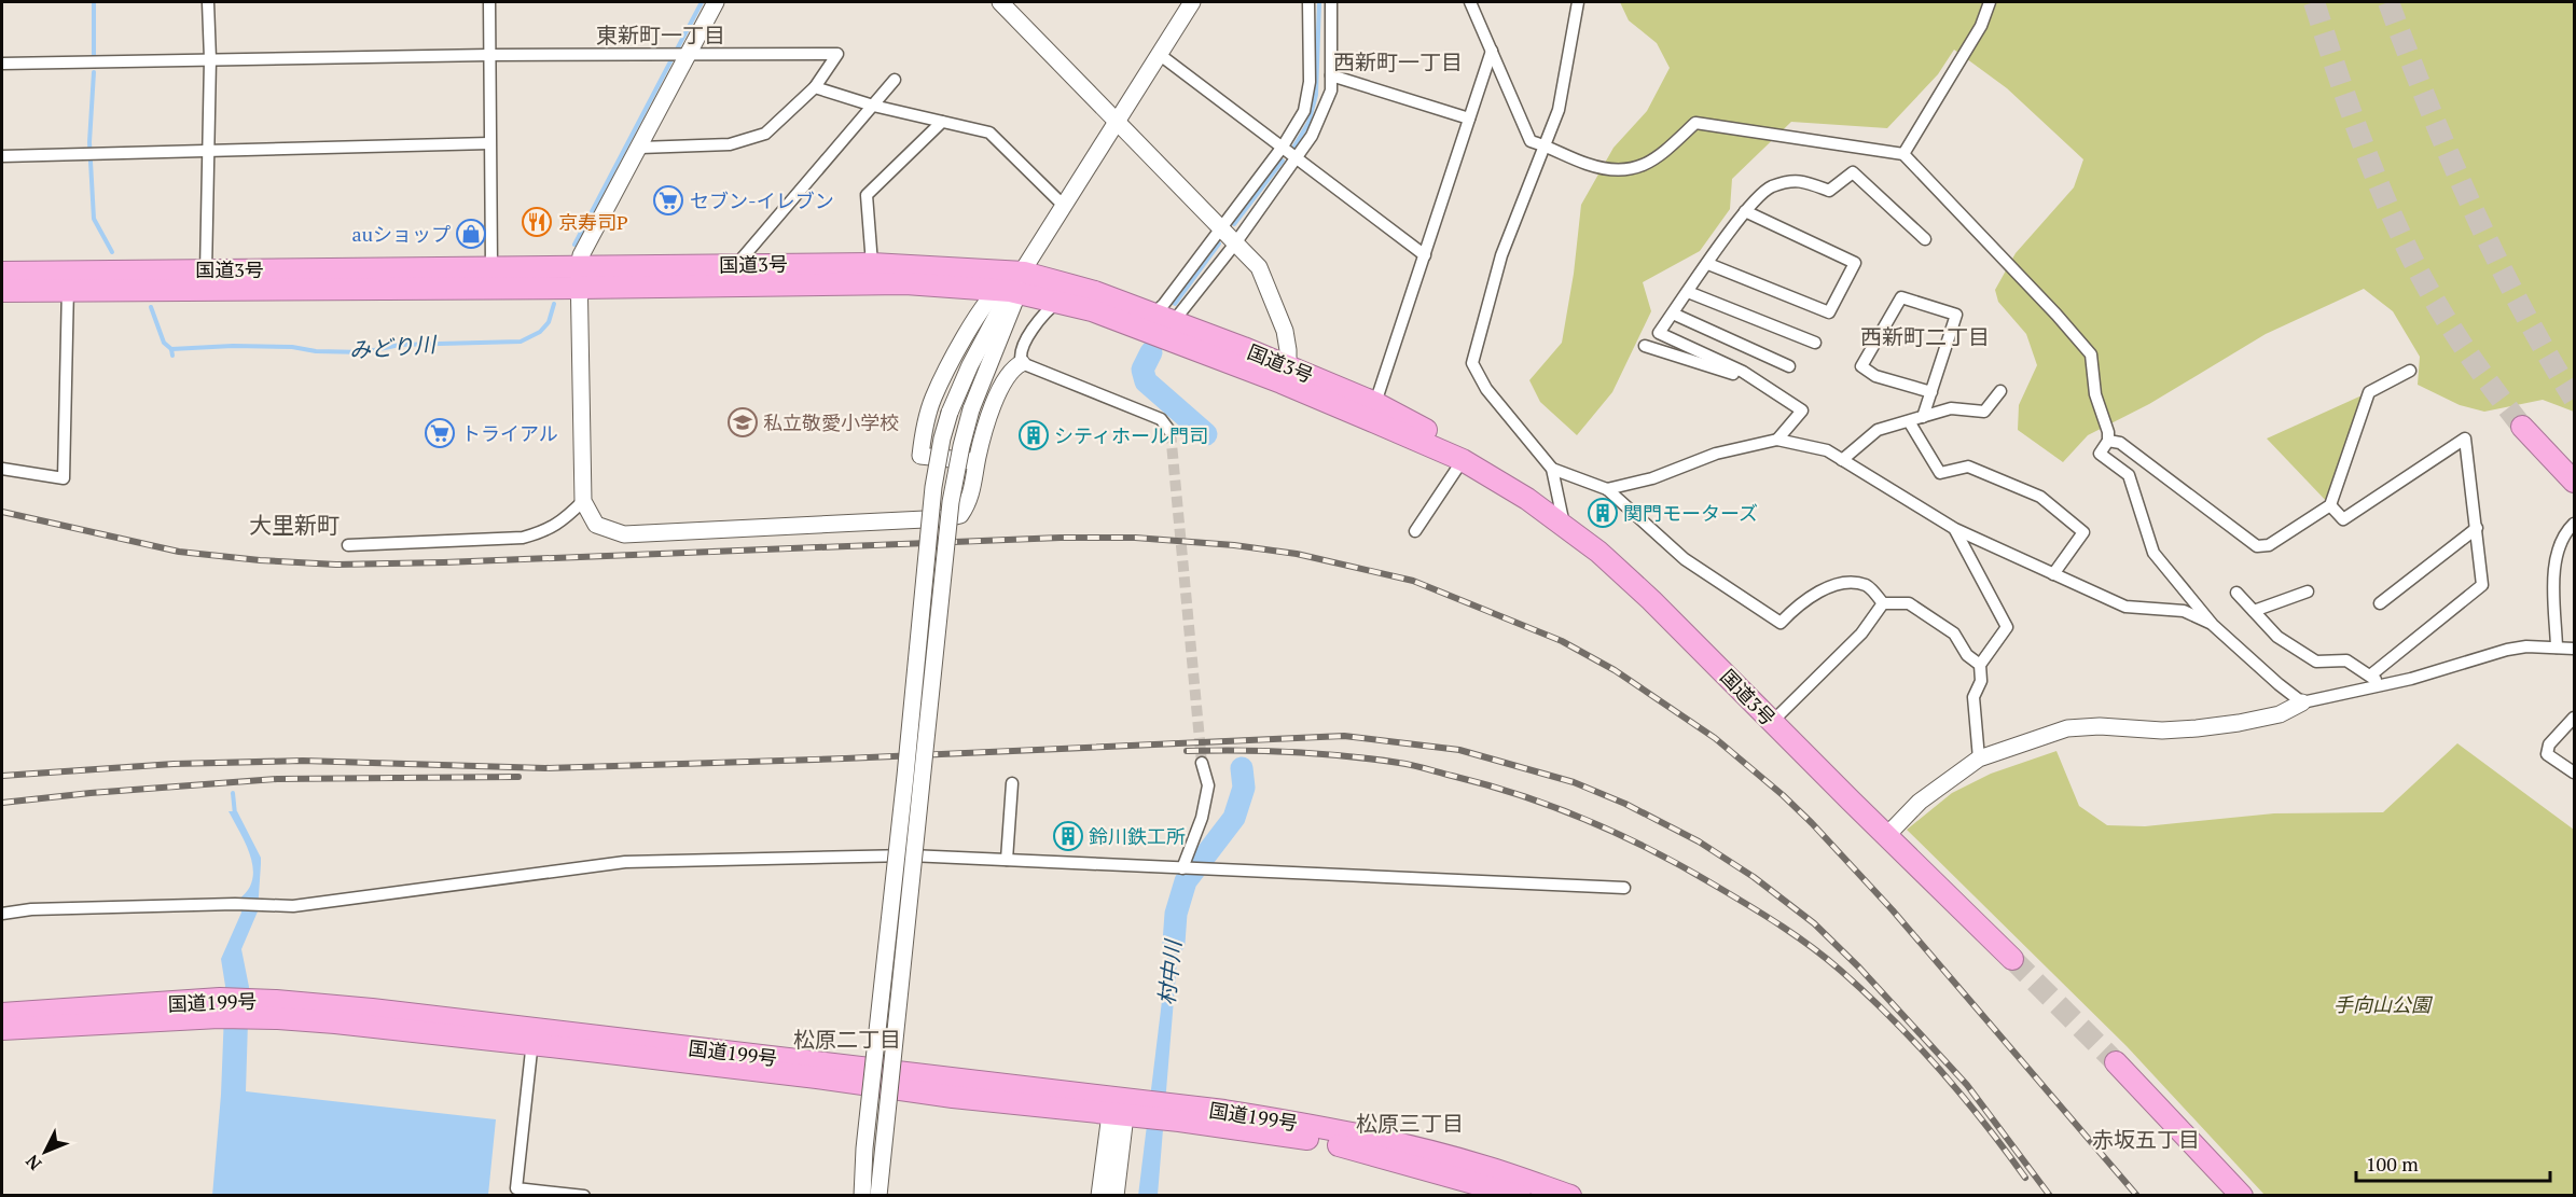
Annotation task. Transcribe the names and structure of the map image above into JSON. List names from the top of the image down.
{
  "streets": {
    "highway": ["国道3号", "国道199号"]
  },
  "districts": [
    "東新町一丁目",
    "西新町一丁目",
    "西新町二丁目",
    "大里新町",
    "松原二丁目",
    "松原三丁目",
    "赤坂五丁目"
  ],
  "water": ["みどり川", "村中川"],
  "parks": ["手向山公園"],
  "places": {
    "supermarket": ["セブン-イレブン", "トライアル"],
    "restaurant": ["京寿司P"],
    "shop": ["auショップ"],
    "school or university": ["私立敬愛小学校"],
    "building": ["シティホール門司", "関門モーターズ", "鈴川鉄工所"]
  },
  "scale_bar": "100 m",
  "north": "bottom left"
}
